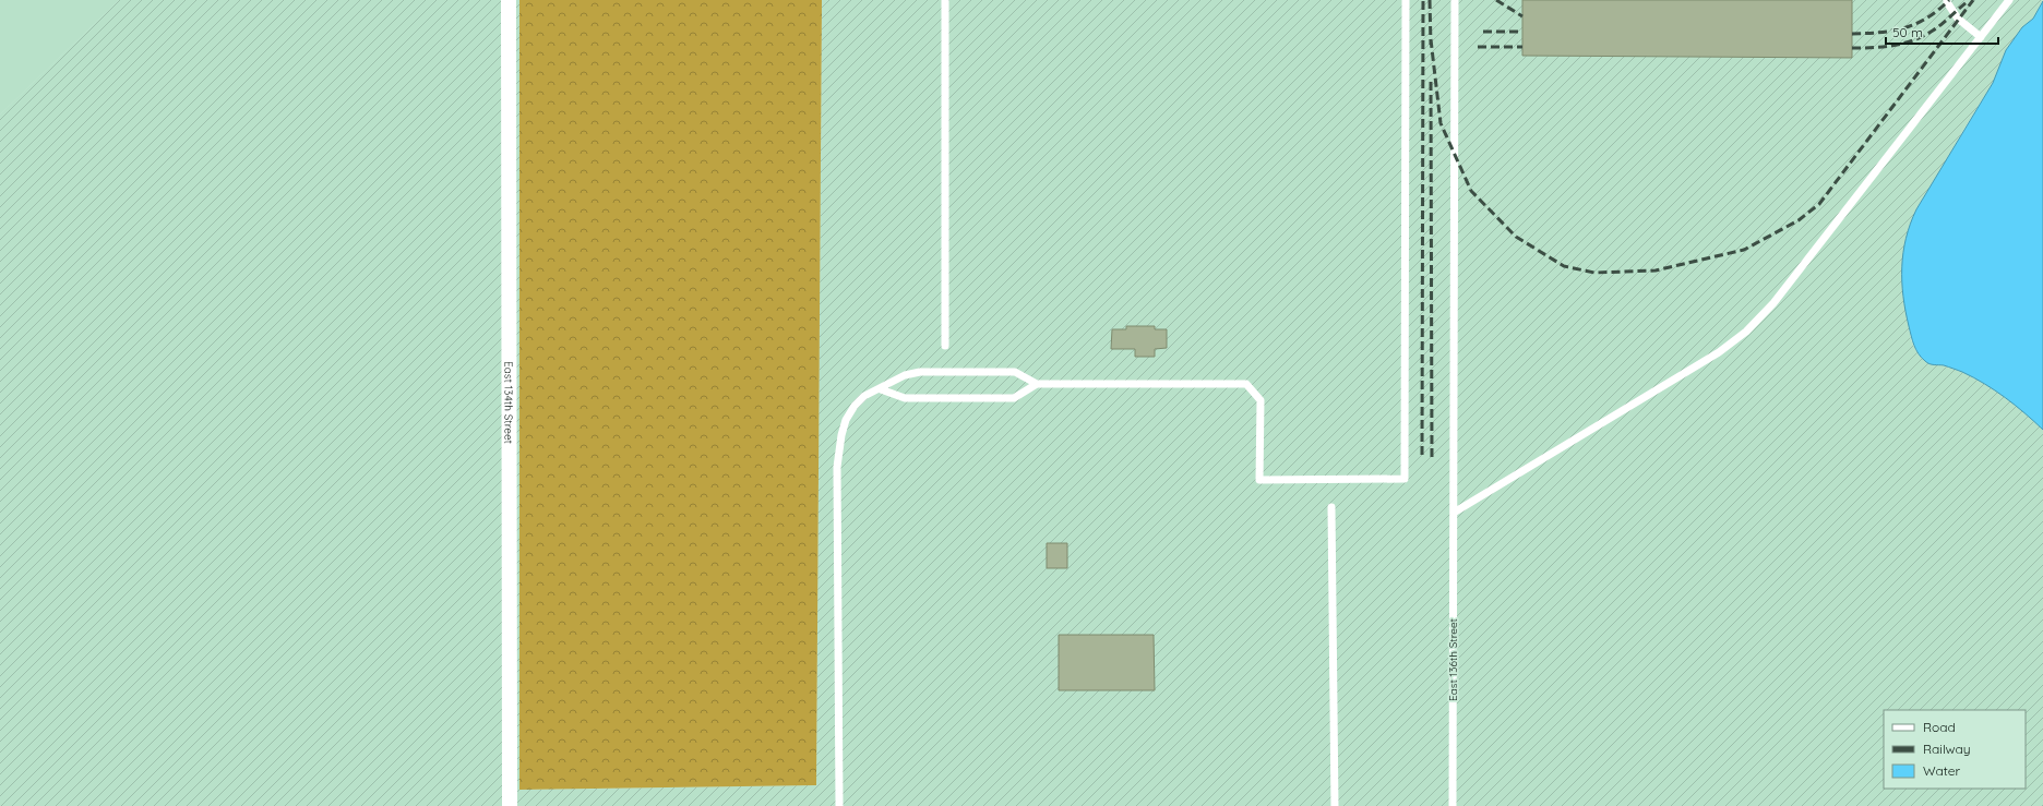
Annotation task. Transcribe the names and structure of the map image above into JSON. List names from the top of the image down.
{
  "streets": {
    "street": ["East 134th Street"],
    "lane": ["East 136th Street"]
  },
  "legend": ["Road", "Railway", "Water"],
  "scale_bar": "50 m"
}
